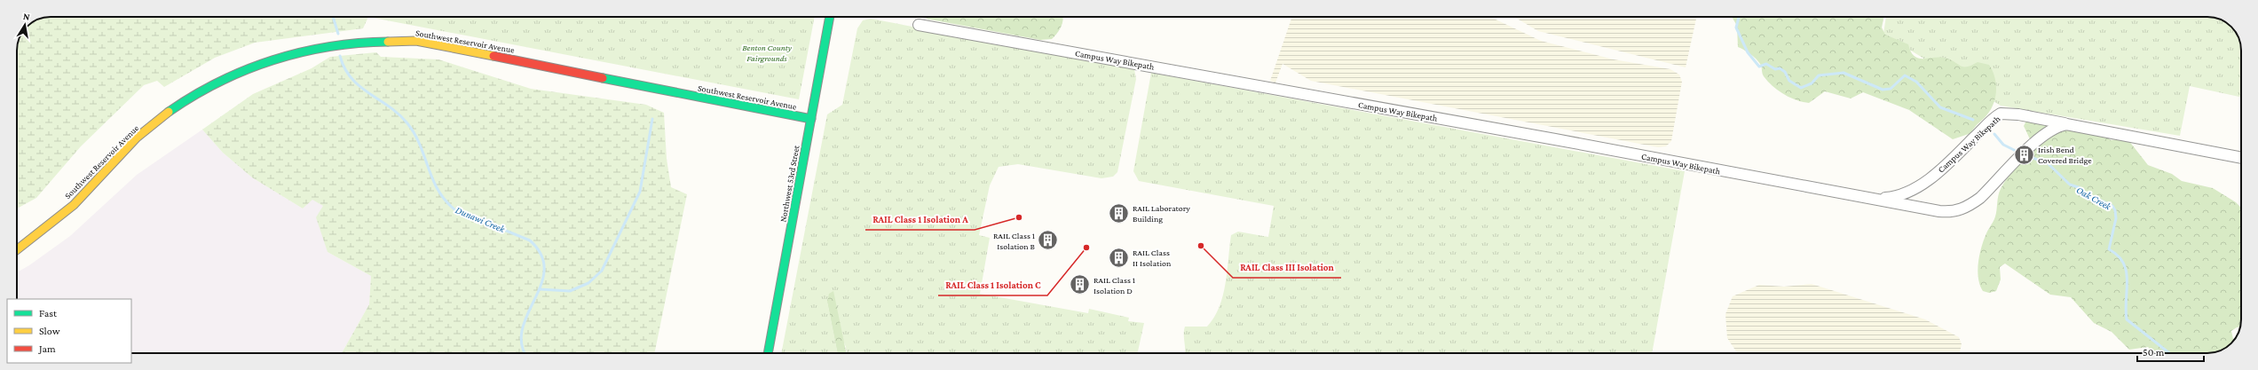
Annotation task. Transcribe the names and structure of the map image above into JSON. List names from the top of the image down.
{
  "streets": {
    "main road": ["Southwest Reservoir Avenue", "Northwest 53rd Street"],
    "street": ["Campus Way Bikepath"]
  },
  "crossings": [
    ["Southwest Reservoir Avenue", "Northwest 53rd Street"]
  ],
  "water": ["Oak Creek", "Dunawi Creek"],
  "parks": ["Benton County Fairgrounds"],
  "places": {
    "building": [
      "Irish Bend Covered Bridge",
      "RAIL Laboratory Building",
      "RAIL Class 1 Isolation B",
      "RAIL Class II Isolation",
      "RAIL Class 1 Isolation D"
    ],
    "other": ["RAIL Class 1 Isolation A", "RAIL Class III Isolation", "RAIL Class 1 Isolation C"]
  },
  "legend": ["Fast", "Slow", "Jam"],
  "scale_bar": "50 m",
  "north": "top"
}
